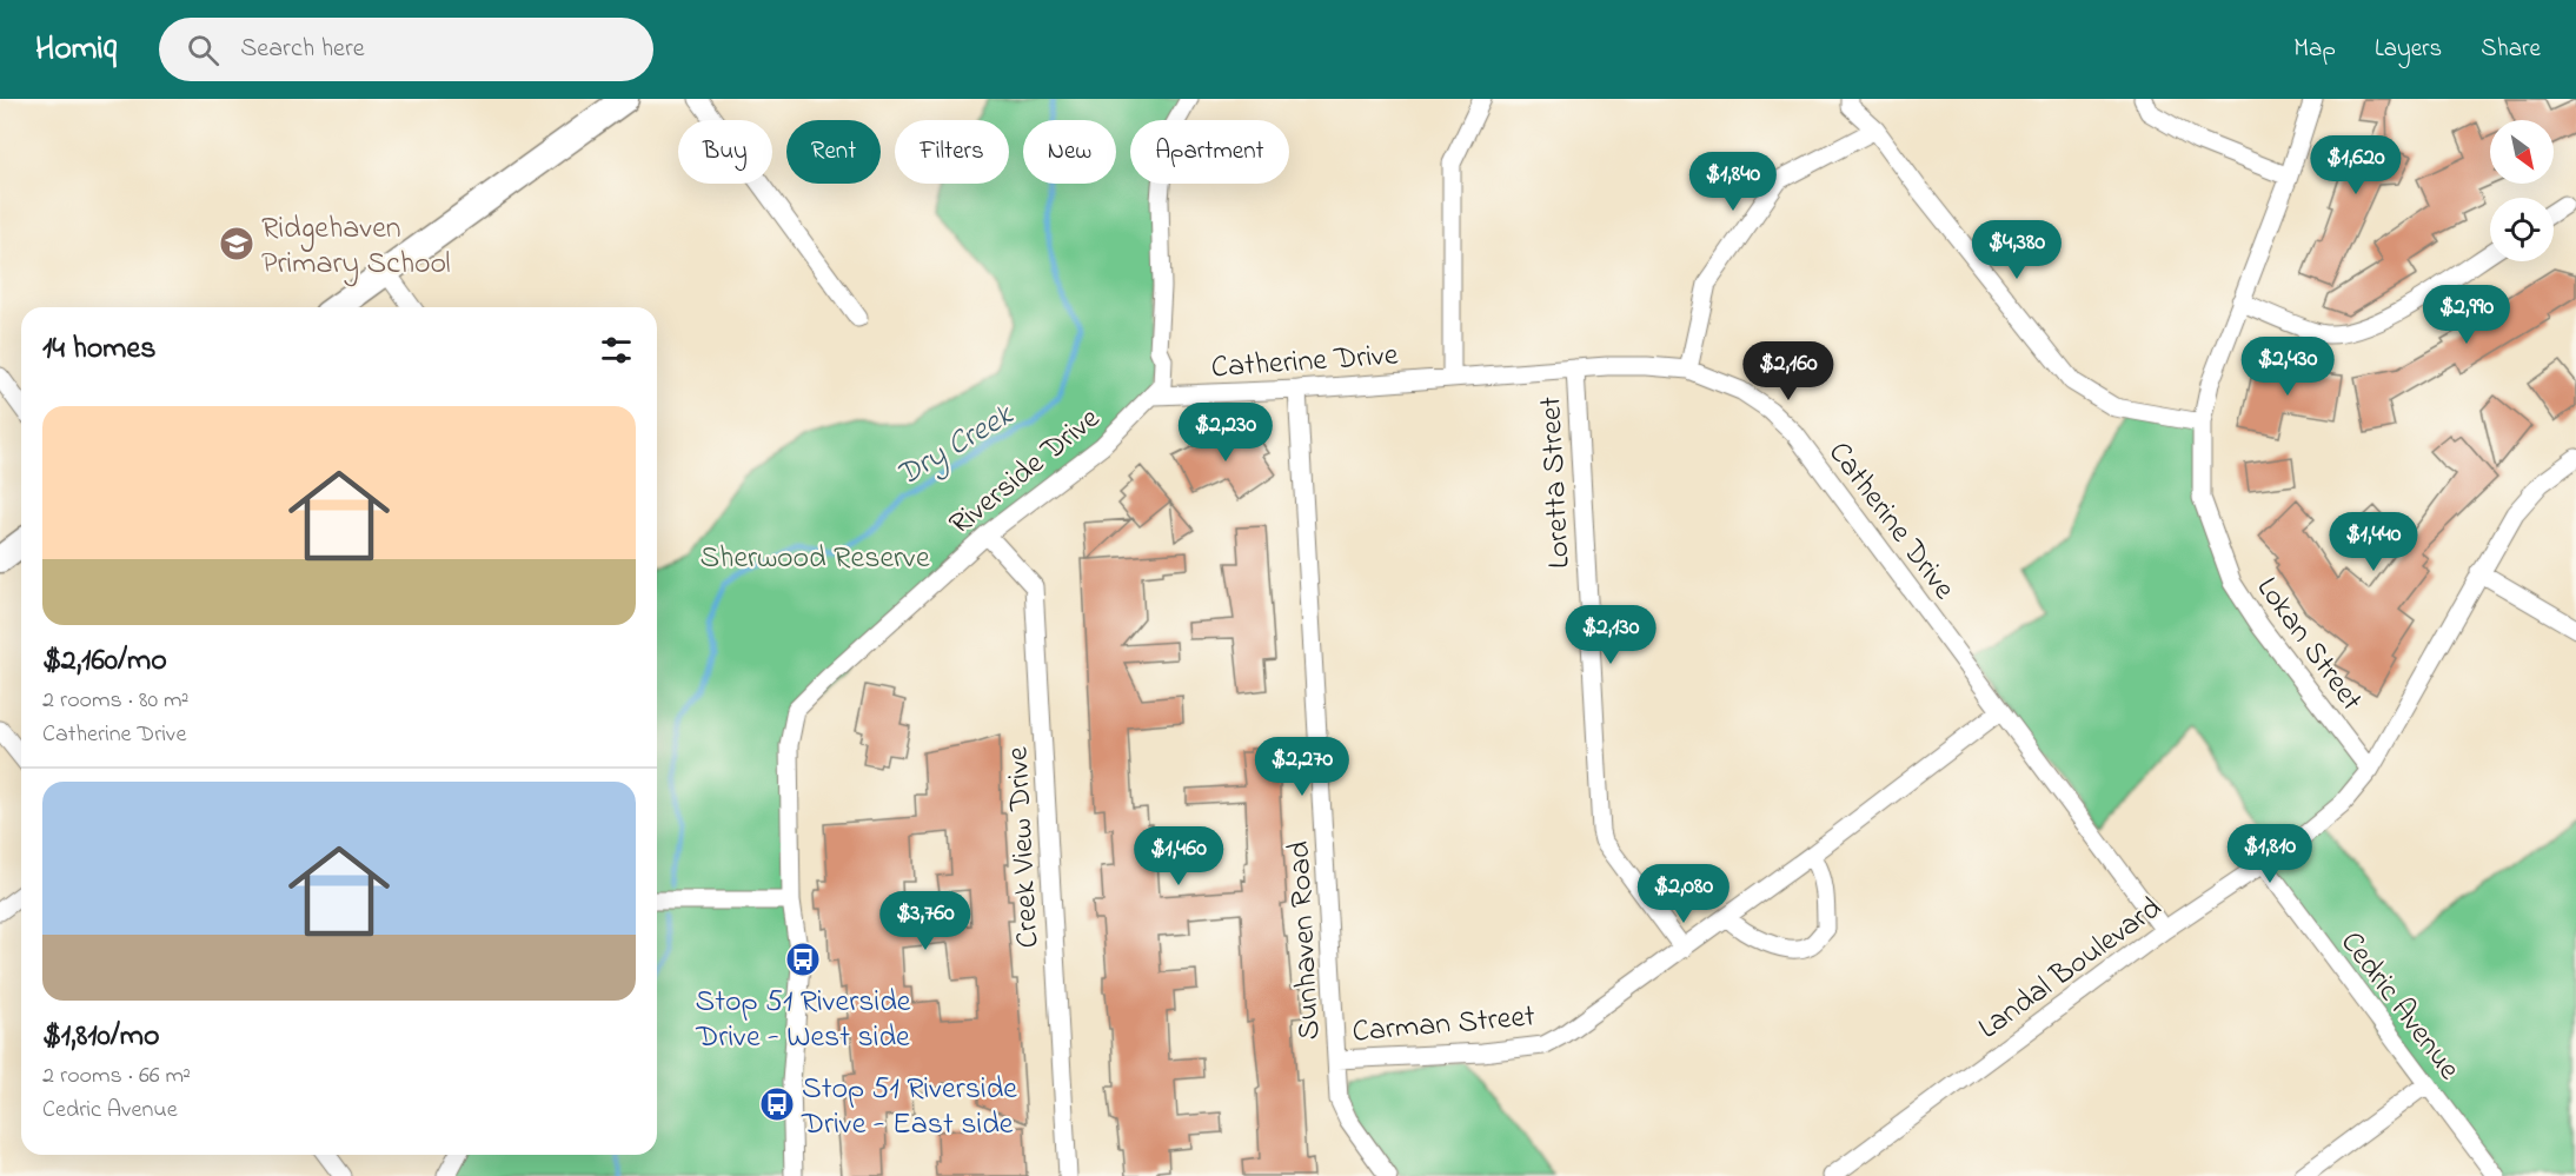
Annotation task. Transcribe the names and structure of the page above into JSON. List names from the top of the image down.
{
  "streets": {
    "street": [
      "Catherine Drive",
      "Riverside Drive",
      "Loretta Street",
      "Lokan Street",
      "Creek View Drive",
      "Sunhaven Road",
      "Landal Boulevard",
      "Cedric Avenue",
      "Carman Street"
    ]
  },
  "crossings": [
    ["Catherine Drive", "Riverside Drive"],
    ["Catherine Drive", "Loretta Street"],
    ["Catherine Drive", "Sunhaven Road"],
    ["Catherine Drive", "Landal Boulevard"],
    ["Catherine Drive", "Carman Street"],
    ["Riverside Drive", "Creek View Drive"],
    ["Loretta Street", "Carman Street"],
    ["Lokan Street", "Landal Boulevard"],
    ["Sunhaven Road", "Carman Street"],
    ["Landal Boulevard", "Cedric Avenue"]
  ],
  "water": ["Dry Creek"],
  "parks": ["Sherwood Reserve"],
  "places": {
    "school or university": ["Ridgehaven Primary School"],
    "bus stop": ["Stop 51 Riverside Drive - West side", "Stop 51 Riverside Drive - East side"]
  },
  "north": "bottom right",
  "page": {
    "header": "Homiq",
    "search": "Search here",
    "nav": ["Map", "Layers", "Share"],
    "chip": [
      "Buy",
      "Rent",
      "Filters",
      "New",
      "Apartment"
    ],
    "price": [
      "$1,620",
      "$1,840",
      "$4,380",
      "$2,990",
      "$2,430",
      "$2,160",
      "$2,230",
      "$1,440",
      "$2,130",
      "$2,270",
      "$1,810",
      "$1,460",
      "$2,080",
      "$3,760"
    ],
    "heading": "14 homes",
    "list": [
      {
        "name": "$2,160/mo",
        "note": "2 rooms · 80 m² · Catherine Drive"
      },
      {
        "name": "$1,810/mo",
        "note": "2 rooms · 66 m² · Cedric Avenue"
      }
    ]
  }
}
